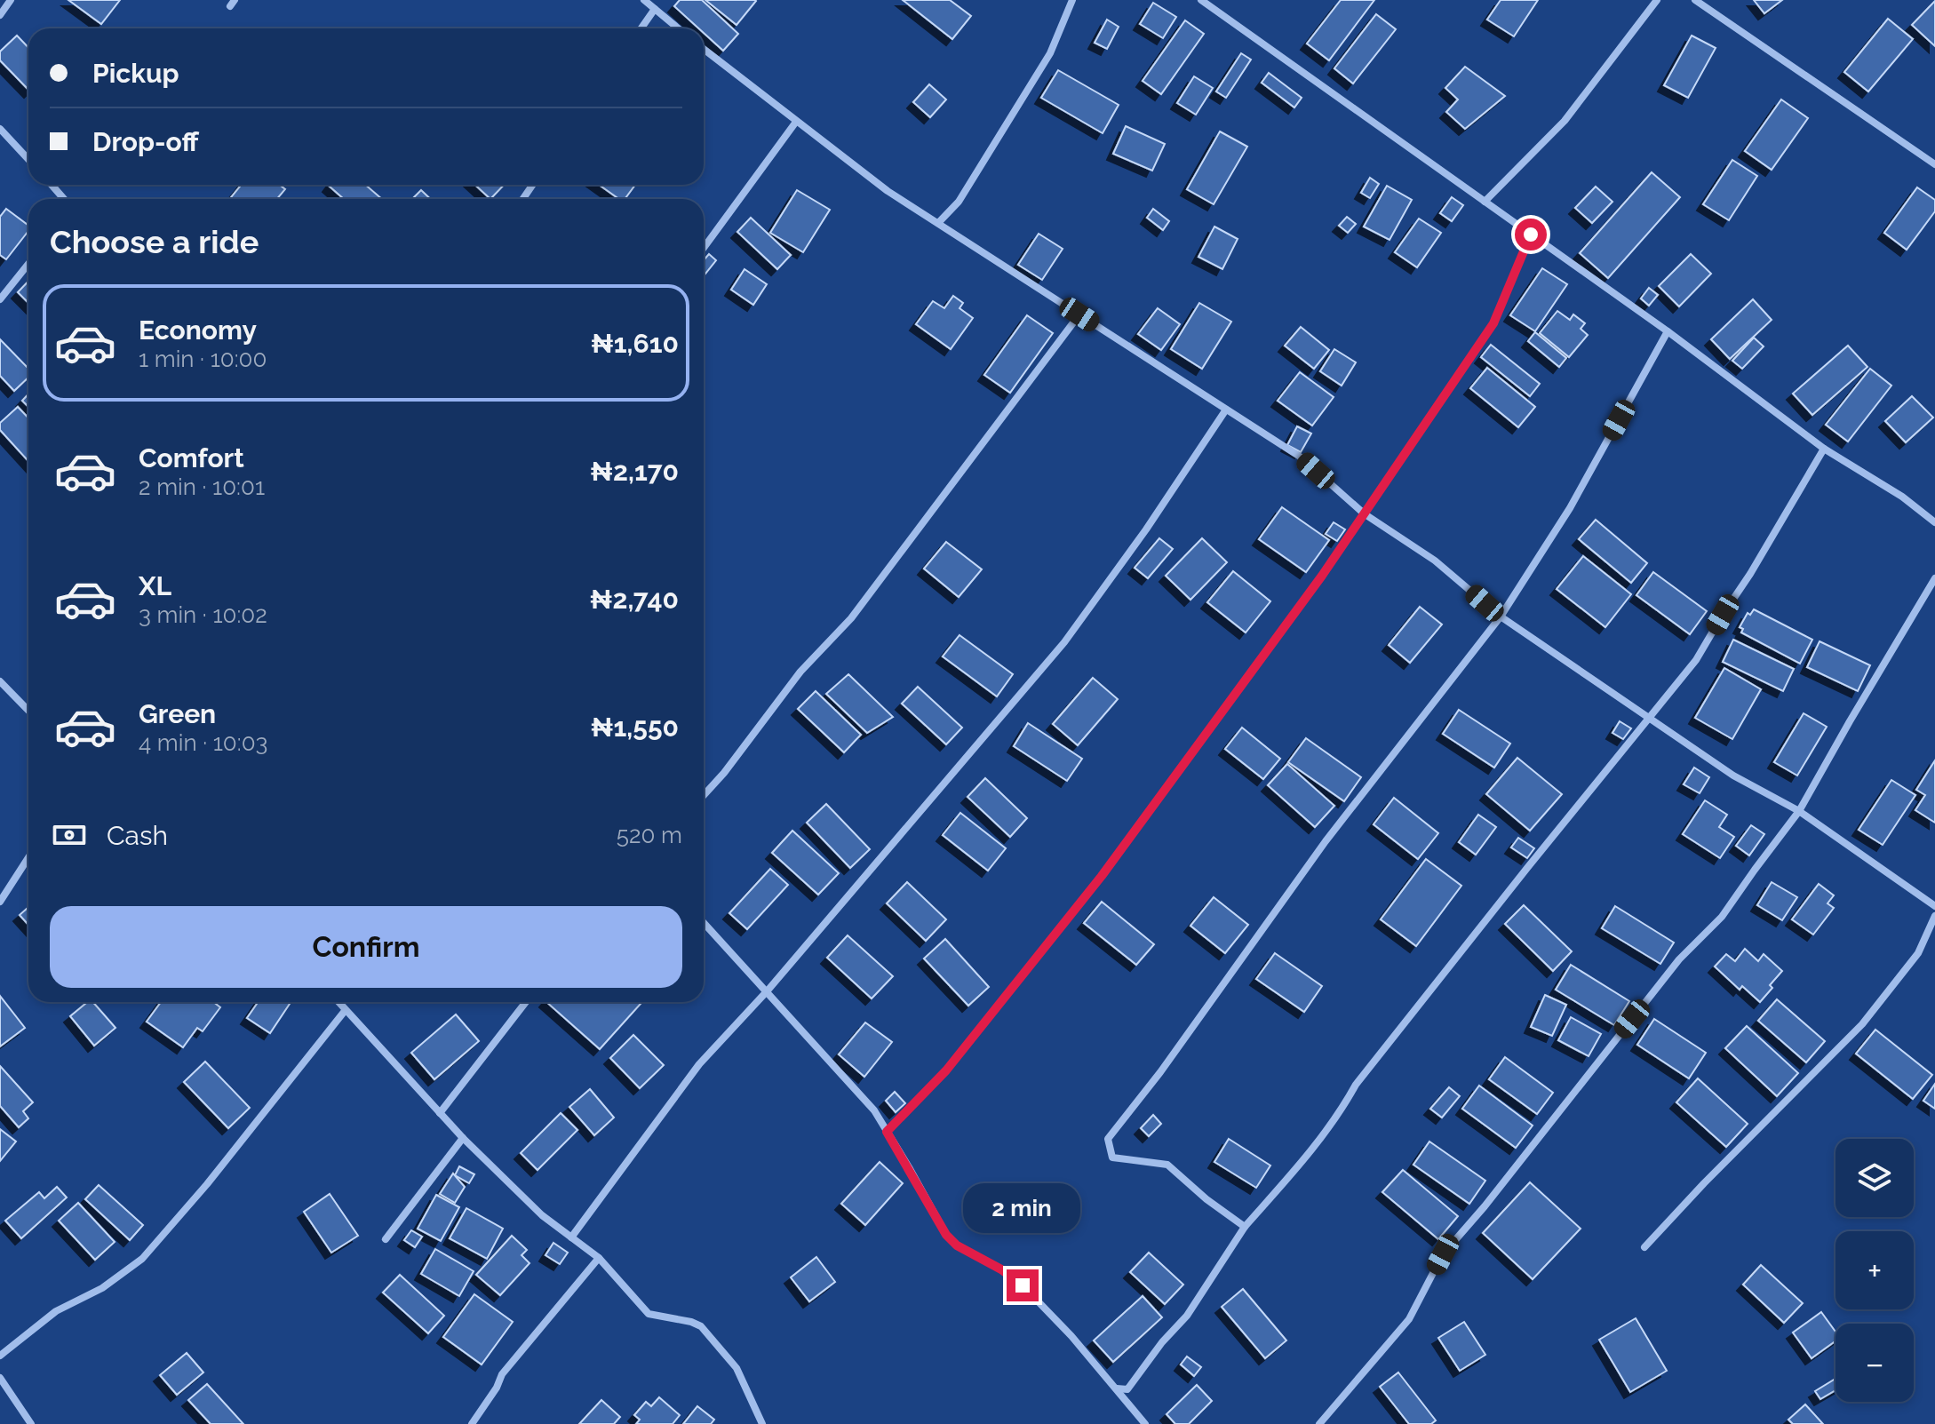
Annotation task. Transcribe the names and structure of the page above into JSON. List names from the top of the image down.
{
  "page": {
    "banner": ["Pickup", "Drop-off"],
    "heading": "Choose a ride",
    "list": [
      {
        "name": "Economy",
        "note": "1 min · 10:00",
        "value": "₦1,610"
      },
      {
        "name": "Comfort",
        "note": "2 min · 10:01",
        "value": "₦2,170"
      },
      {
        "name": "XL",
        "note": "3 min · 10:02",
        "value": "₦2,740"
      },
      {
        "name": "Green",
        "note": "4 min · 10:03",
        "value": "₦1,550"
      }
    ],
    "pay": ["Cash", "520 m"],
    "buttons": "Confirm",
    "map_buttons": ["+", "−"],
    "bubble": "2 min"
  }
}
